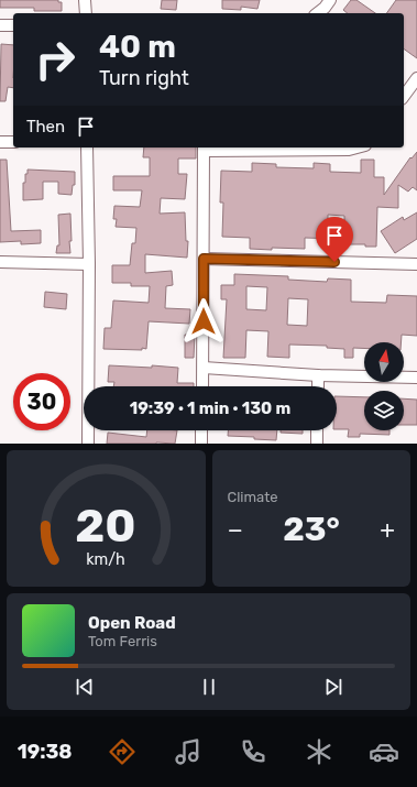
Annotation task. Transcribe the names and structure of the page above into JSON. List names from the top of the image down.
{
  "north": "top",
  "page": {
    "turn": ["40 m", "Turn right"],
    "then": "Then",
    "limit": "30",
    "trip": "19:39 · 1 min · 130 m",
    "tile": "Climate",
    "heat": ["−", "23°", "+"],
    "song": ["Open Road", "Tom Ferris"],
    "tabs": "19:38",
    "gauge": ["20", "km/h"]
  }
}
